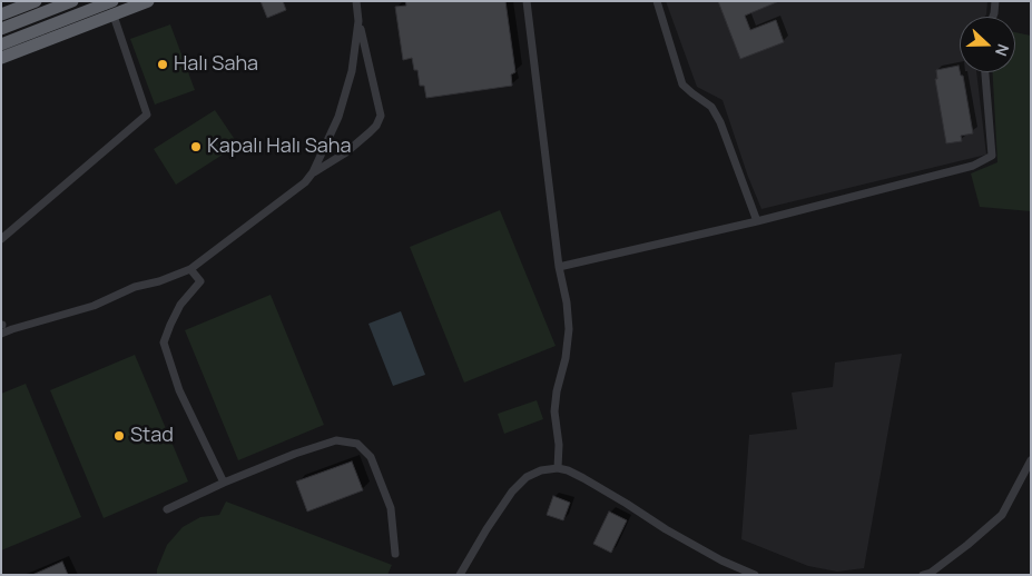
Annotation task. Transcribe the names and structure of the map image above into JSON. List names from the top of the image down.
{
  "places": ["Halı Saha", "Kapalı Halı Saha", "Stad"],
  "north": "right"
}
